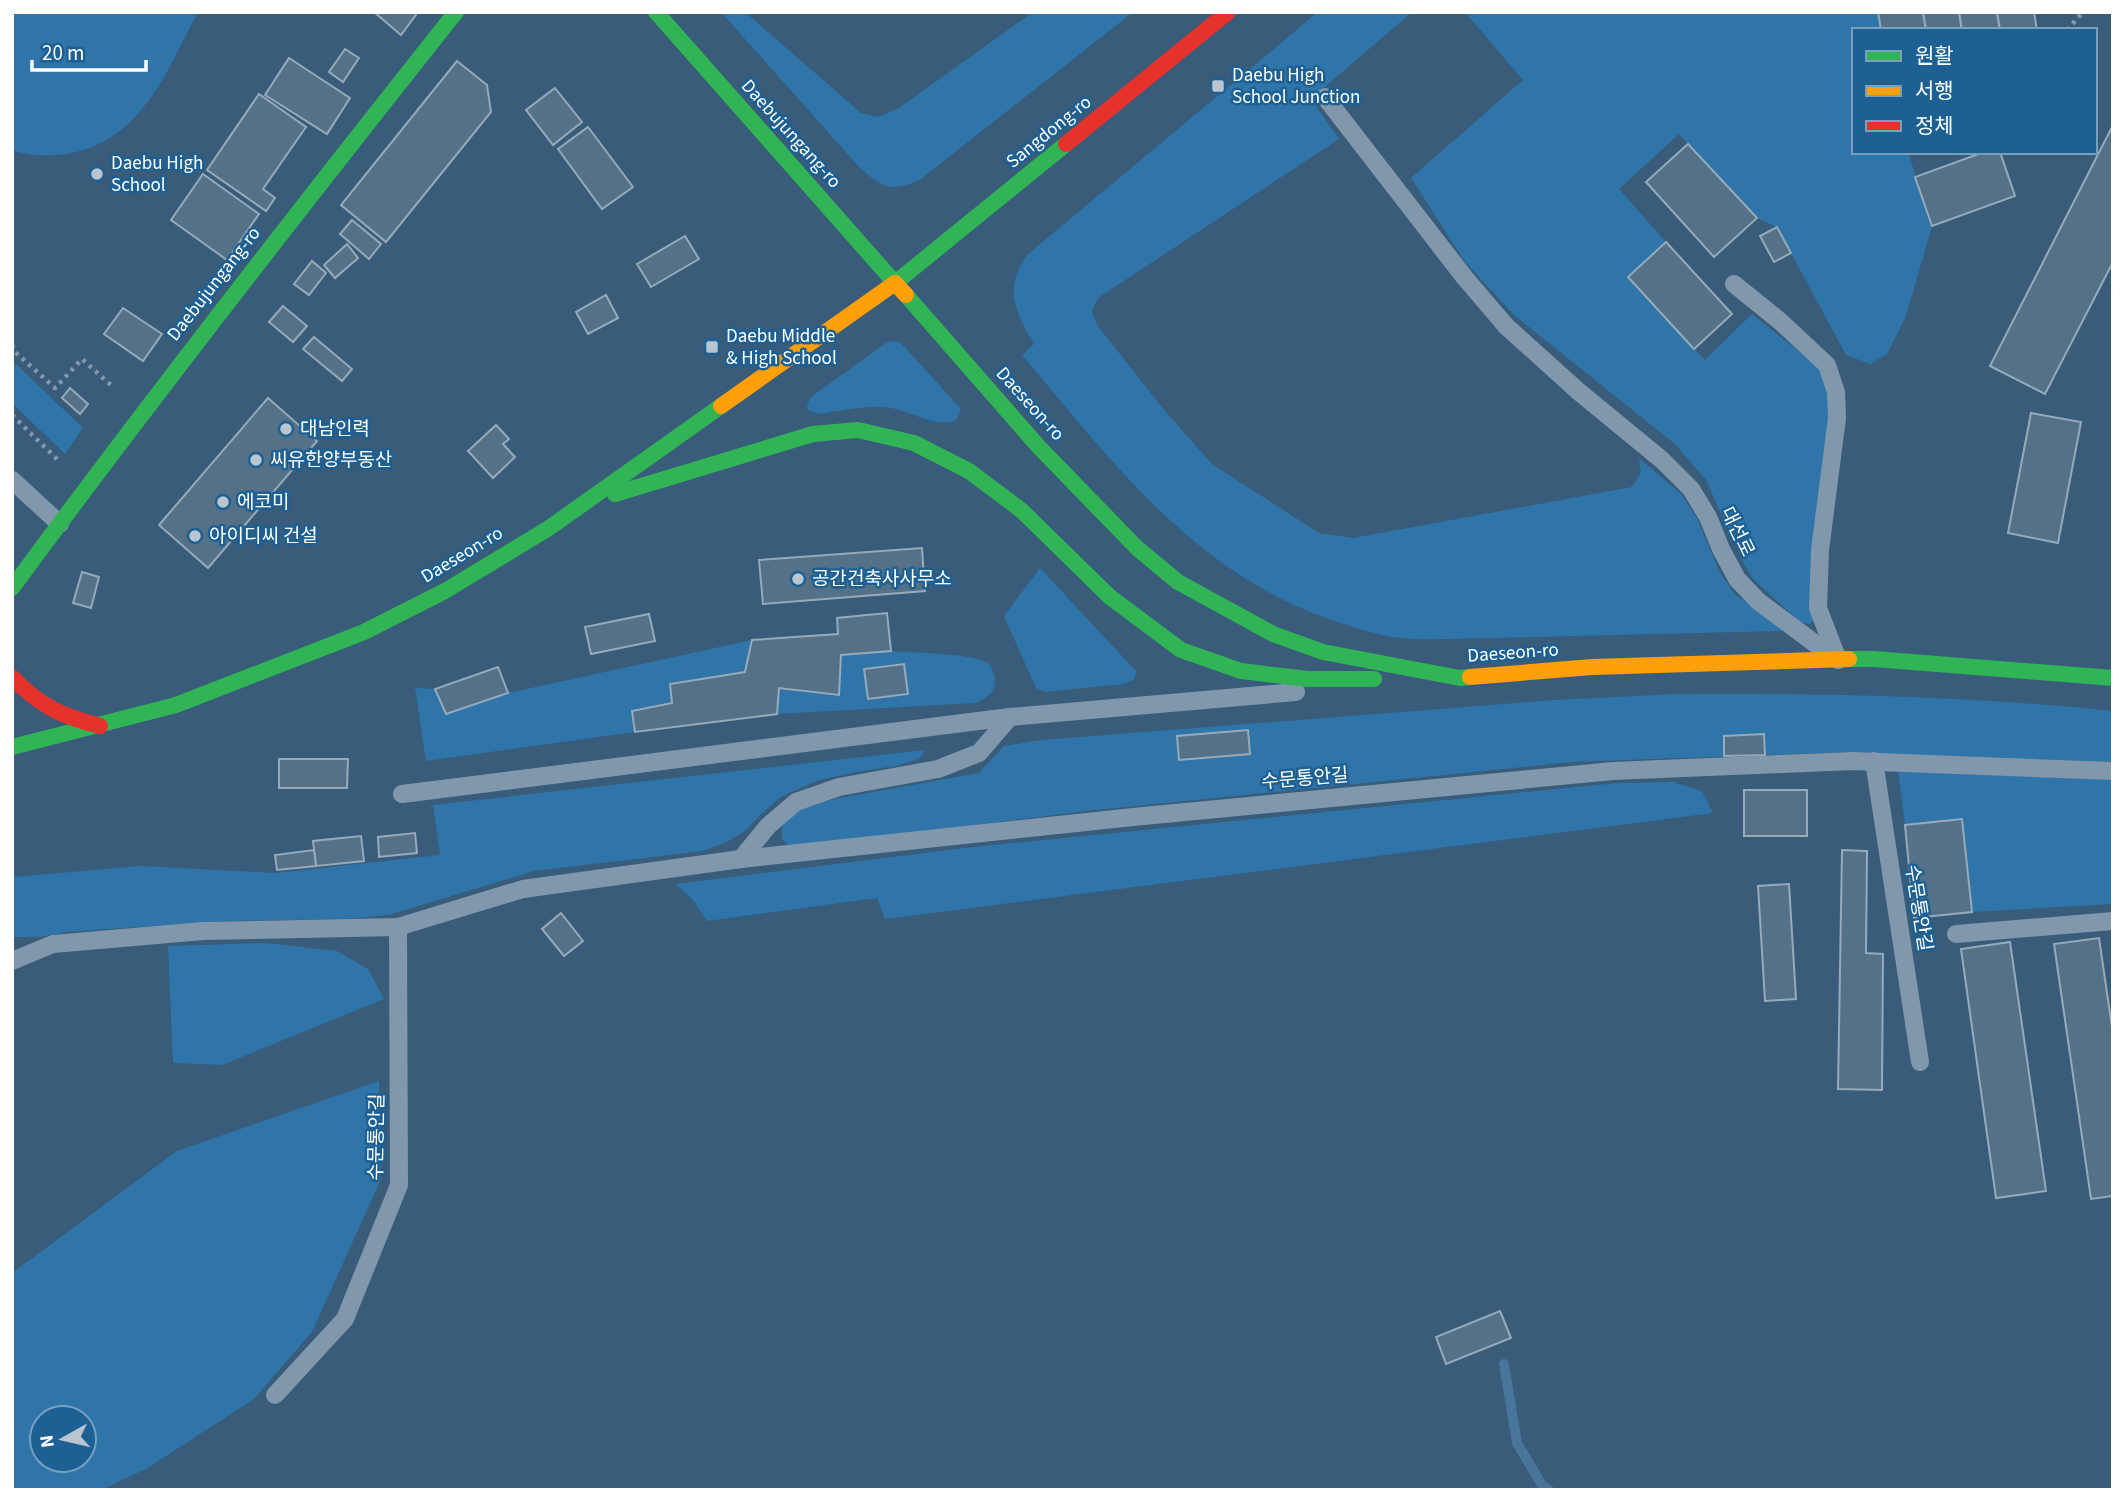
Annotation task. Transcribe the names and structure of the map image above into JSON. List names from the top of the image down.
{
  "streets": {
    "street": ["Sangdong-ro", "Daebujungang-ro", "Daeseon-ro"],
    "lane": ["대선로", "수문통안길"]
  },
  "crossings": [
    ["Sangdong-ro", "Daebujungang-ro"],
    ["Sangdong-ro", "Daeseon-ro"],
    ["Daebujungang-ro", "Daeseon-ro"],
    ["Daeseon-ro", "대선로"]
  ],
  "places": {
    "transit": ["Daebu High School Junction", "Daebu Middle & High School"],
    "other": [
      "Daebu High School",
      "대남인력",
      "씨유한양부동산",
      "에코미",
      "아이디씨 건설",
      "공간건축사사무소"
    ]
  },
  "legend": ["원활", "서행", "정체"],
  "scale_bar": "20 m",
  "north": "left"
}
